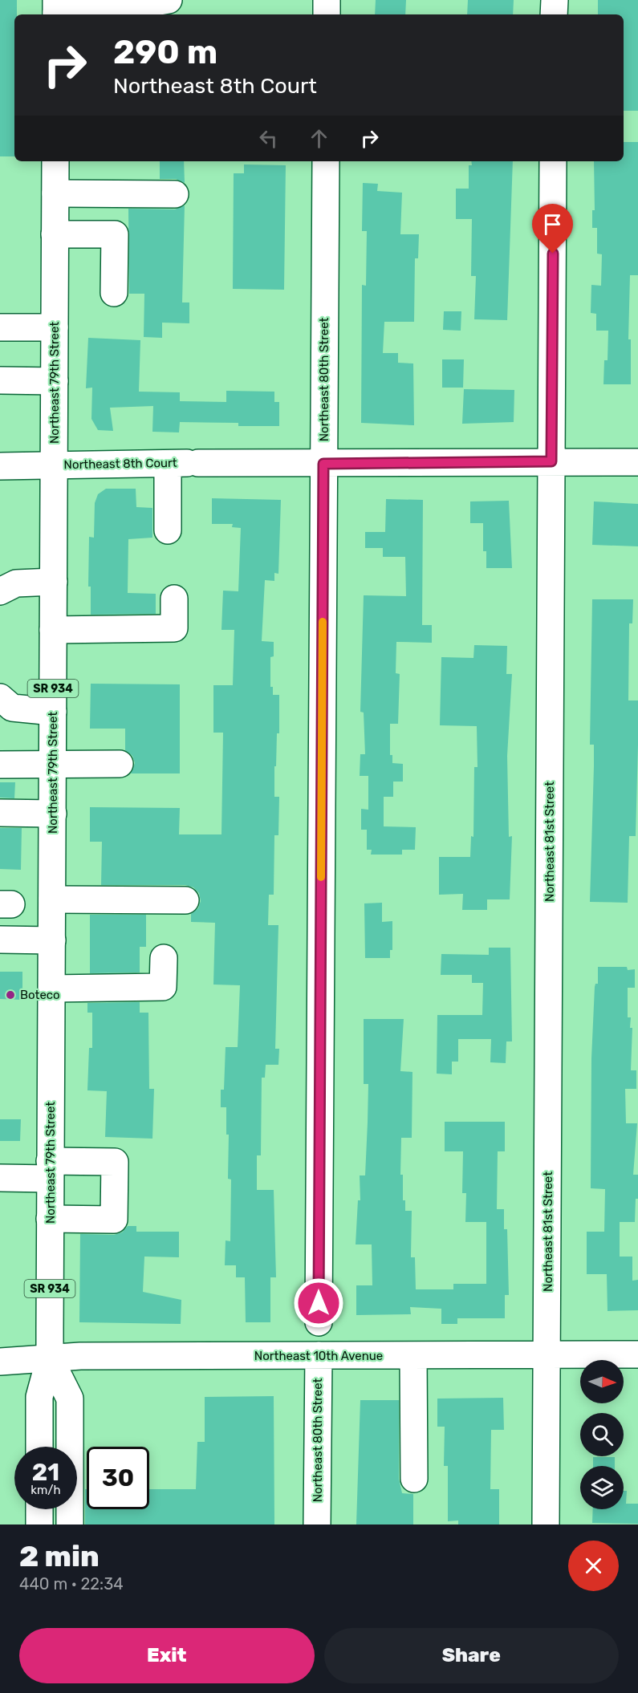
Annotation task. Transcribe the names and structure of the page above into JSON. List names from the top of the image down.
{
  "streets": {
    "street": [
      "Northeast 80th Street",
      "Northeast 79th Street",
      "Northeast 8th Court",
      "SR 934",
      "Northeast 81st Street",
      "Northeast 10th Avenue"
    ]
  },
  "crossings": [
    ["Northeast 80th Street", "Northeast 8th Court"],
    ["Northeast 80th Street", "Northeast 10th Avenue"],
    ["Northeast 79th Street", "Northeast 8th Court"],
    ["Northeast 79th Street", "Northeast 10th Avenue"],
    ["Northeast 8th Court", "Northeast 81st Street"],
    ["Northeast 81st Street", "Northeast 10th Avenue"]
  ],
  "places": ["Boteco"],
  "north": "right",
  "page": {
    "turn": ["290 m", "Northeast 8th Court"],
    "speed": "21 km/h",
    "limit": "30",
    "heading": ["2 min", "440 m · 22:34"],
    "buttons": ["Exit", "Share"]
  }
}
